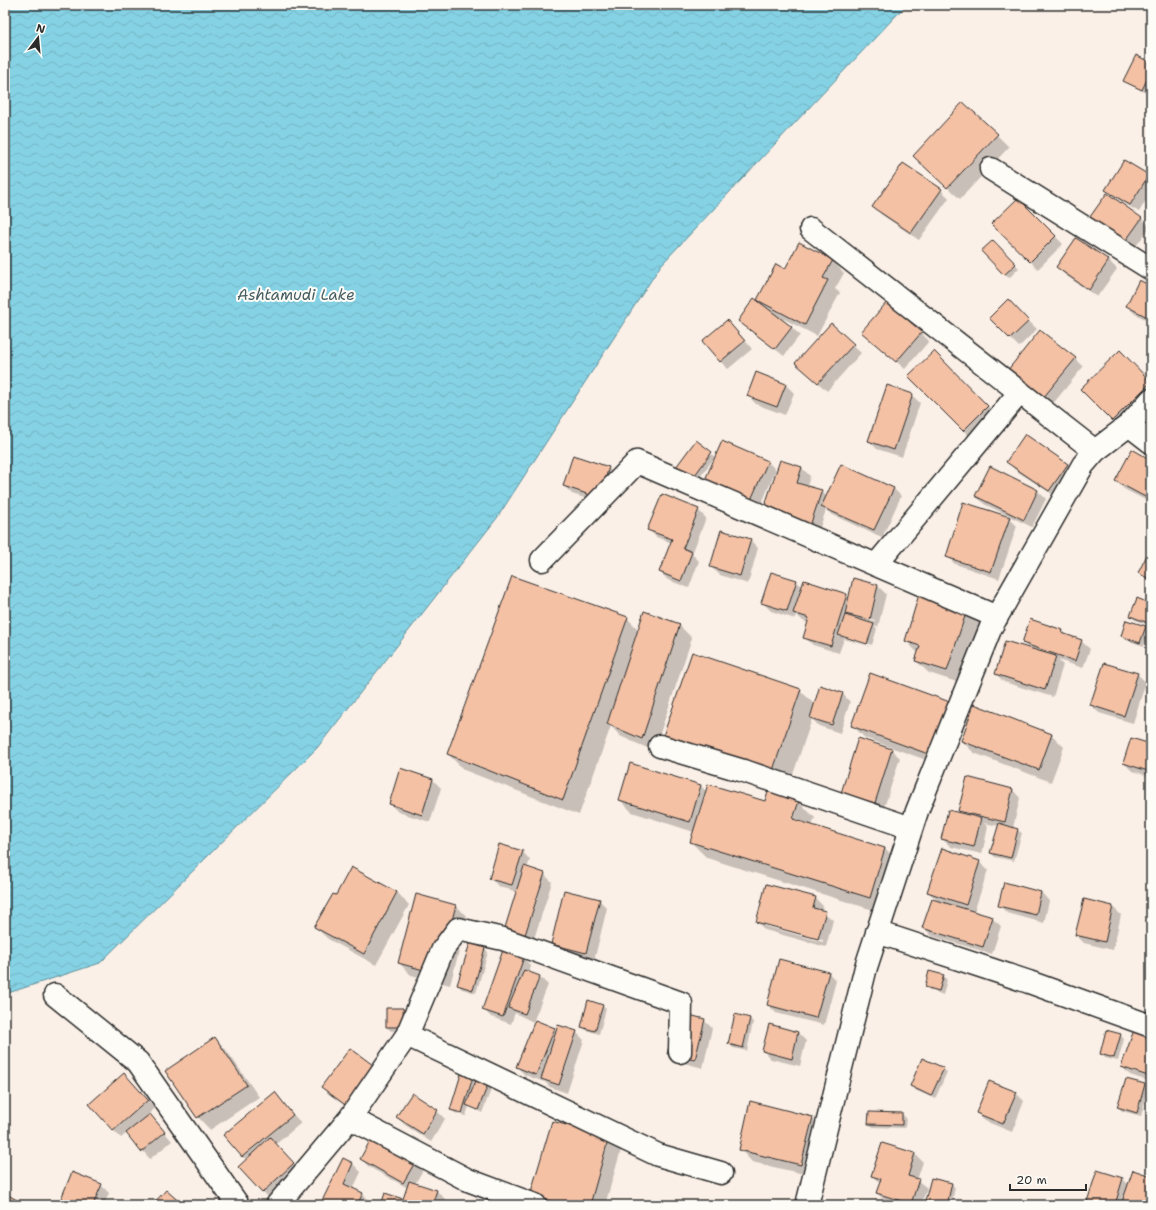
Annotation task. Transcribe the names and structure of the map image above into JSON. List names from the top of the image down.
{
  "water": ["Ashtamudi Lake"],
  "scale_bar": "20 m",
  "north": "top"
}
